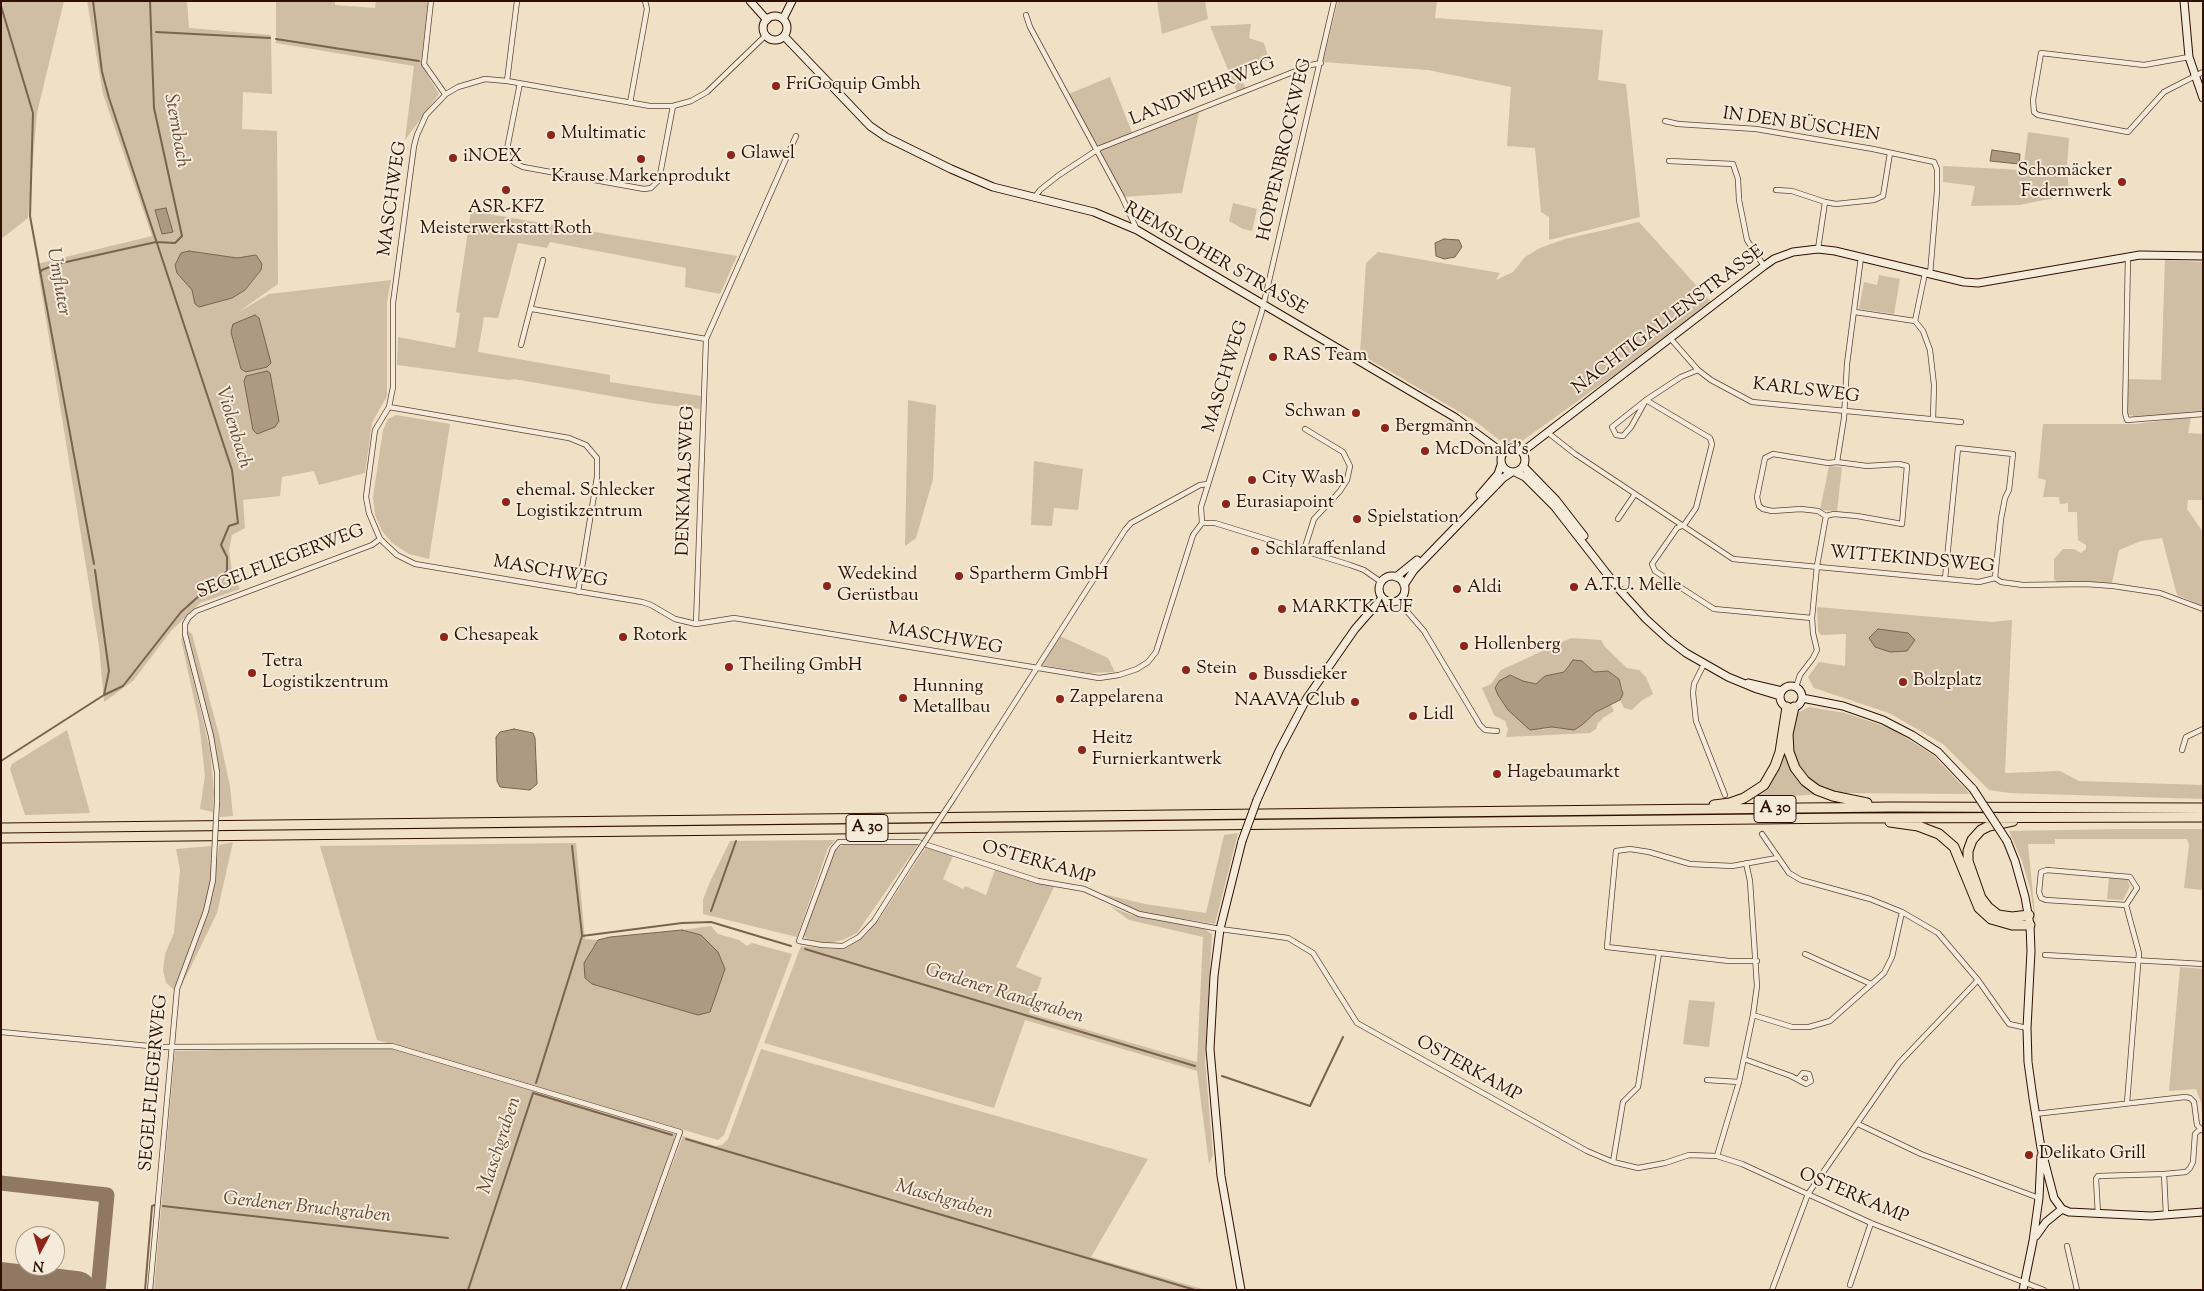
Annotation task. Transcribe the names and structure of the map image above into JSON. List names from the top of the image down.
{
  "streets": {
    "highway": ["A 30"],
    "main road": ["RIEMSLOHER STRASSE", "NACHTIGALLENSTRASSE"],
    "street": [
      "LANDWEHRWEG",
      "IN DEN BÜSCHEN",
      "HOPPENBROCKWEG",
      "MASCHWEG",
      "KARLSWEG",
      "DENKMALSWEG",
      "WITTEKINDSWEG",
      "SEGELFLIEGERWEG",
      "OSTERKAMP"
    ]
  },
  "crossings": [
    ["LANDWEHRWEG", "HOPPENBROCKWEG"],
    ["LANDWEHRWEG", "RIEMSLOHER STRASSE"],
    ["HOPPENBROCKWEG", "MASCHWEG"],
    ["HOPPENBROCKWEG", "RIEMSLOHER STRASSE"],
    ["MASCHWEG", "RIEMSLOHER STRASSE"],
    ["MASCHWEG", "DENKMALSWEG"],
    ["MASCHWEG", "SEGELFLIEGERWEG"],
    ["MASCHWEG", "OSTERKAMP"],
    ["RIEMSLOHER STRASSE", "NACHTIGALLENSTRASSE"],
    ["NACHTIGALLENSTRASSE", "KARLSWEG"],
    ["NACHTIGALLENSTRASSE", "WITTEKINDSWEG"]
  ],
  "water": [
    "Sternbach",
    "Umfluter",
    "Violenbach",
    "Gerdener Randgraben",
    "Maschgraben",
    "Gerdener Bruchgraben"
  ],
  "places": [
    "FriGoquip Gmbh",
    "Multimatic",
    "Glawel",
    "iNOEX",
    "Krause Markenprodukt",
    "Schomäcker Federnwerk",
    "ASR-KFZ Meisterwerkstatt Roth",
    "RAS Team",
    "Schwan",
    "Bergmann",
    "McDonald's",
    "City Wash",
    "ehemal. Schlecker Logistikzentrum",
    "Eurasiapoint",
    "Spielstation",
    "Schlaraffenland",
    "Spartherm GmbH",
    "Wedekind Gerüstbau",
    "A.T.U. Melle",
    "Aldi",
    "MARKTKAUF",
    "Chesapeak",
    "Rotork",
    "Hollenberg",
    "Theiling GmbH",
    "Stein",
    "Tetra Logistikzentrum",
    "Bussdieker",
    "Bolzplatz",
    "Hunning Metallbau",
    "Zappelarena",
    "NAAVA Club",
    "Lidl",
    "Heitz Furnierkantwerk",
    "Hagebaumarkt",
    "Delikato Grill"
  ],
  "north": "bottom"
}
